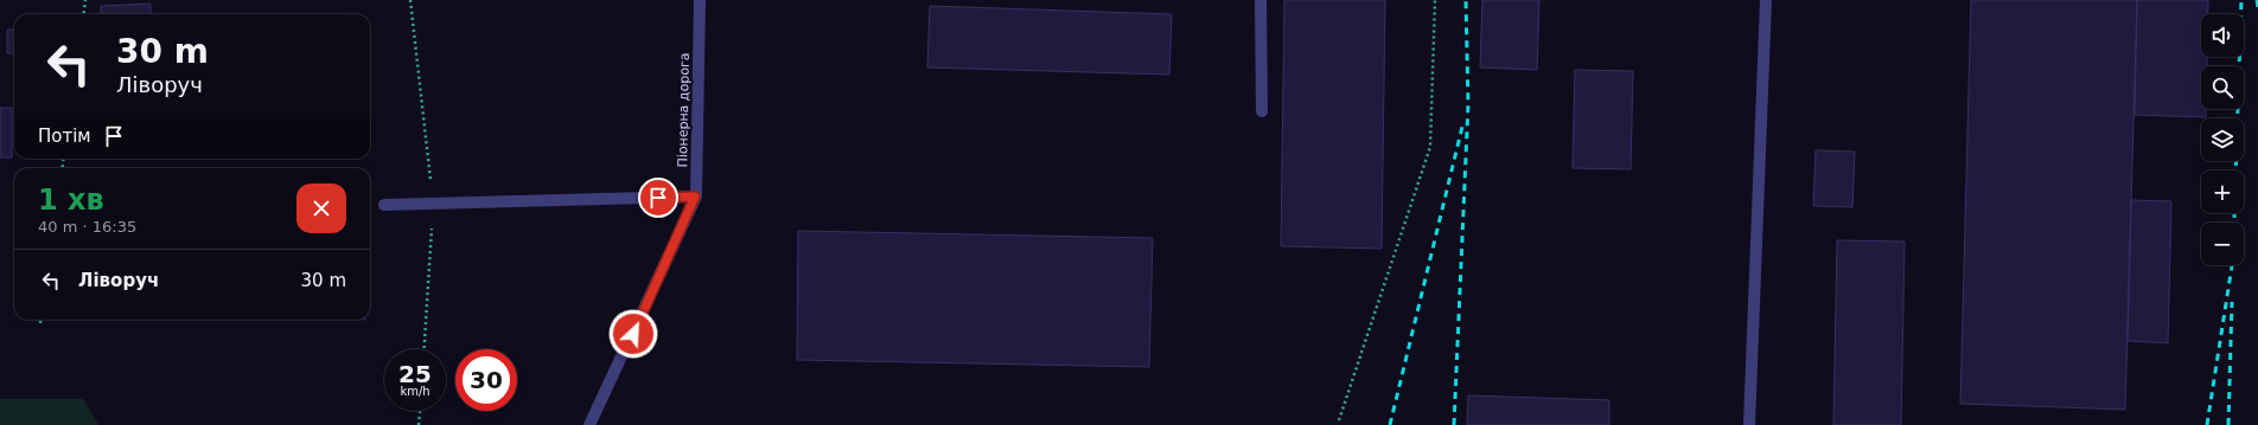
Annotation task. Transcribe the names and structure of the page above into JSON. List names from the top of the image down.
{
  "streets": {
    "street": ["Піонерна дорога"]
  },
  "page": {
    "map_buttons": ["+", "−"],
    "turn": ["30 m", "Ліворуч"],
    "then": "Потім",
    "heading": ["1 хв", "40 m · 16:35"],
    "list": [
      {
        "name": "Ліворуч",
        "value": "30 m"
      }
    ],
    "speed": "25 km/h",
    "limit": "30"
  }
}
